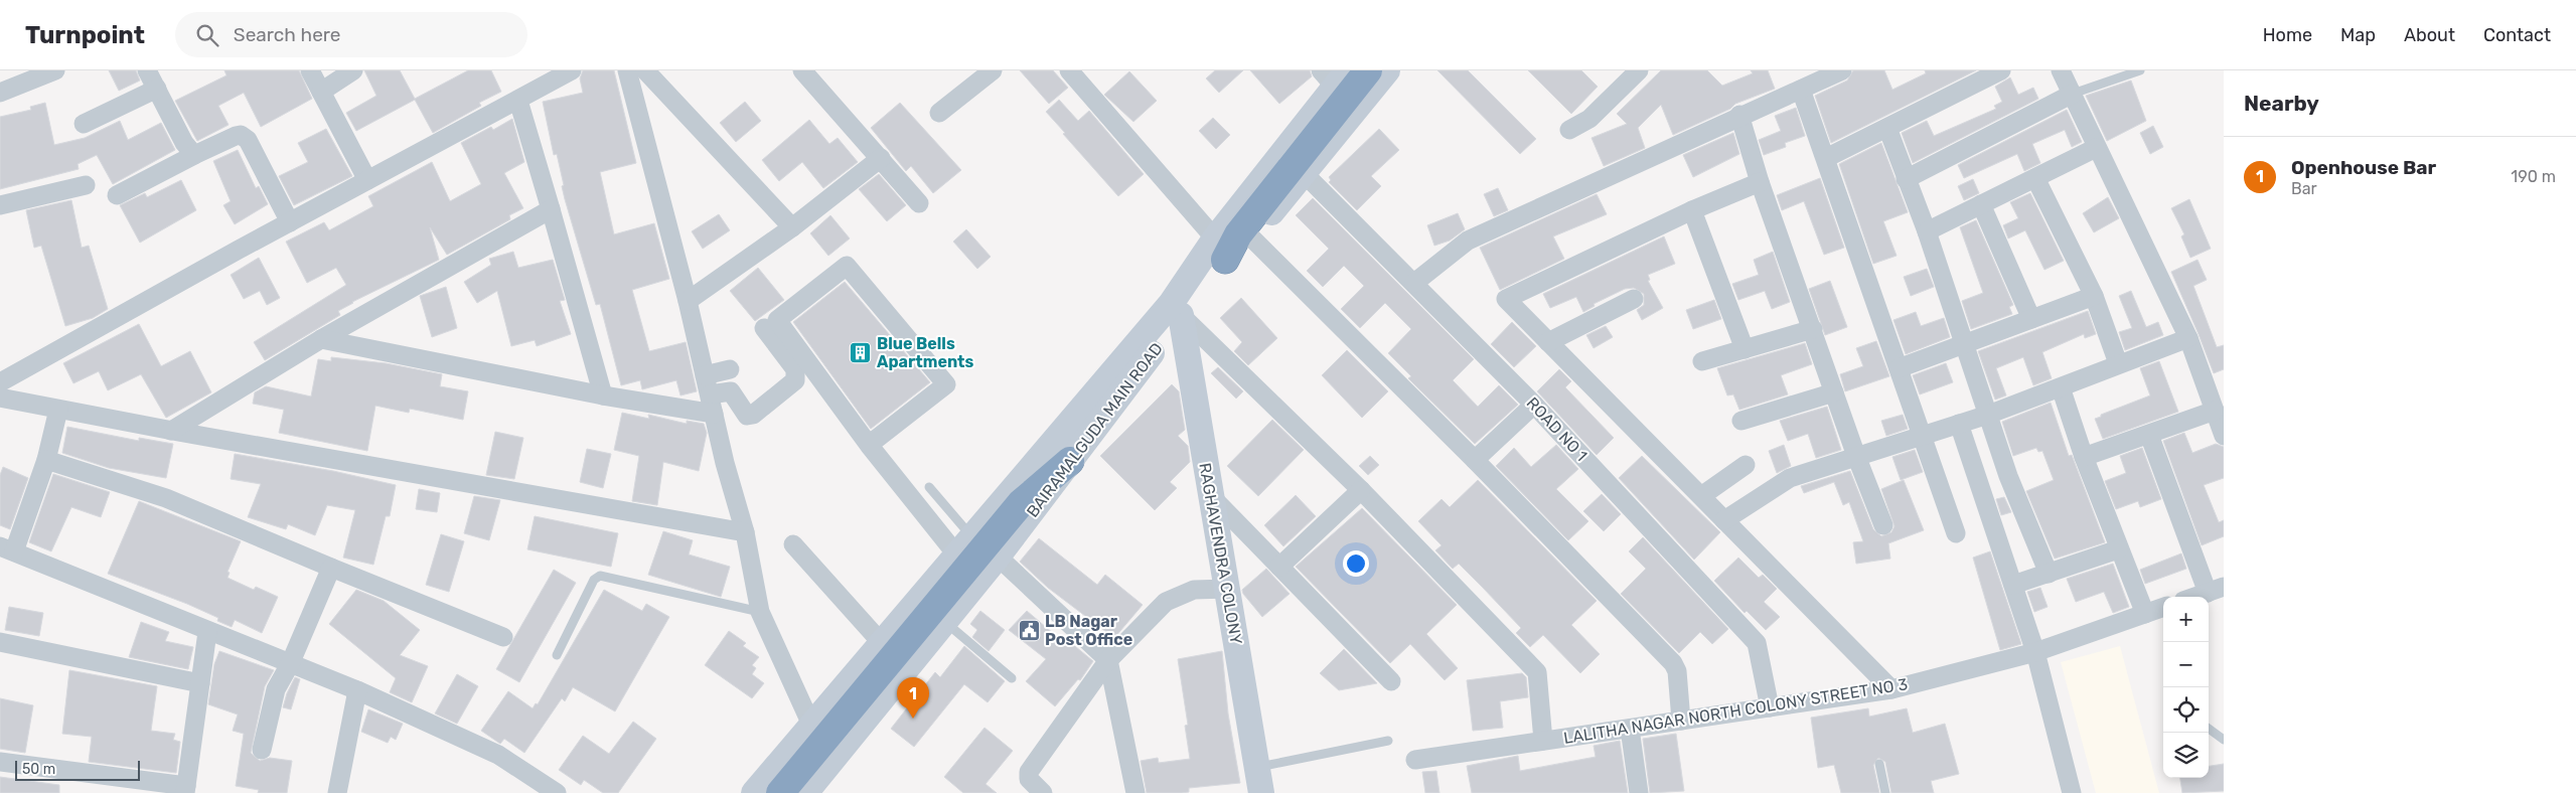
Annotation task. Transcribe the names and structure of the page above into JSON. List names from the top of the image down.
{
  "streets": {
    "main road": ["BAIRAMALGUDA MAIN ROAD", "RAGHAVENDRA COLONY"],
    "street": ["ROAD NO 1", "LALITHA NAGAR NORTH COLONY STREET NO 3"]
  },
  "crossings": [
    ["ROAD NO 1", "BAIRAMALGUDA MAIN ROAD"],
    ["ROAD NO 1", "LALITHA NAGAR NORTH COLONY STREET NO 3"],
    ["BAIRAMALGUDA MAIN ROAD", "RAGHAVENDRA COLONY"]
  ],
  "places": {
    "building": ["Blue Bells Apartments"],
    "public building": ["LB Nagar Post Office"]
  },
  "scale_bar": "50 m",
  "page": {
    "header": "Turnpoint",
    "search": "Search here",
    "nav": [
      "Home",
      "Map",
      "About",
      "Contact"
    ],
    "heading": "Nearby",
    "list": [
      {
        "mark": "1",
        "name": "Openhouse Bar",
        "note": "Bar",
        "value": "190 m"
      }
    ],
    "map_buttons": ["+", "−"],
    "pins": "1",
    "scale": "50 m"
  }
}
